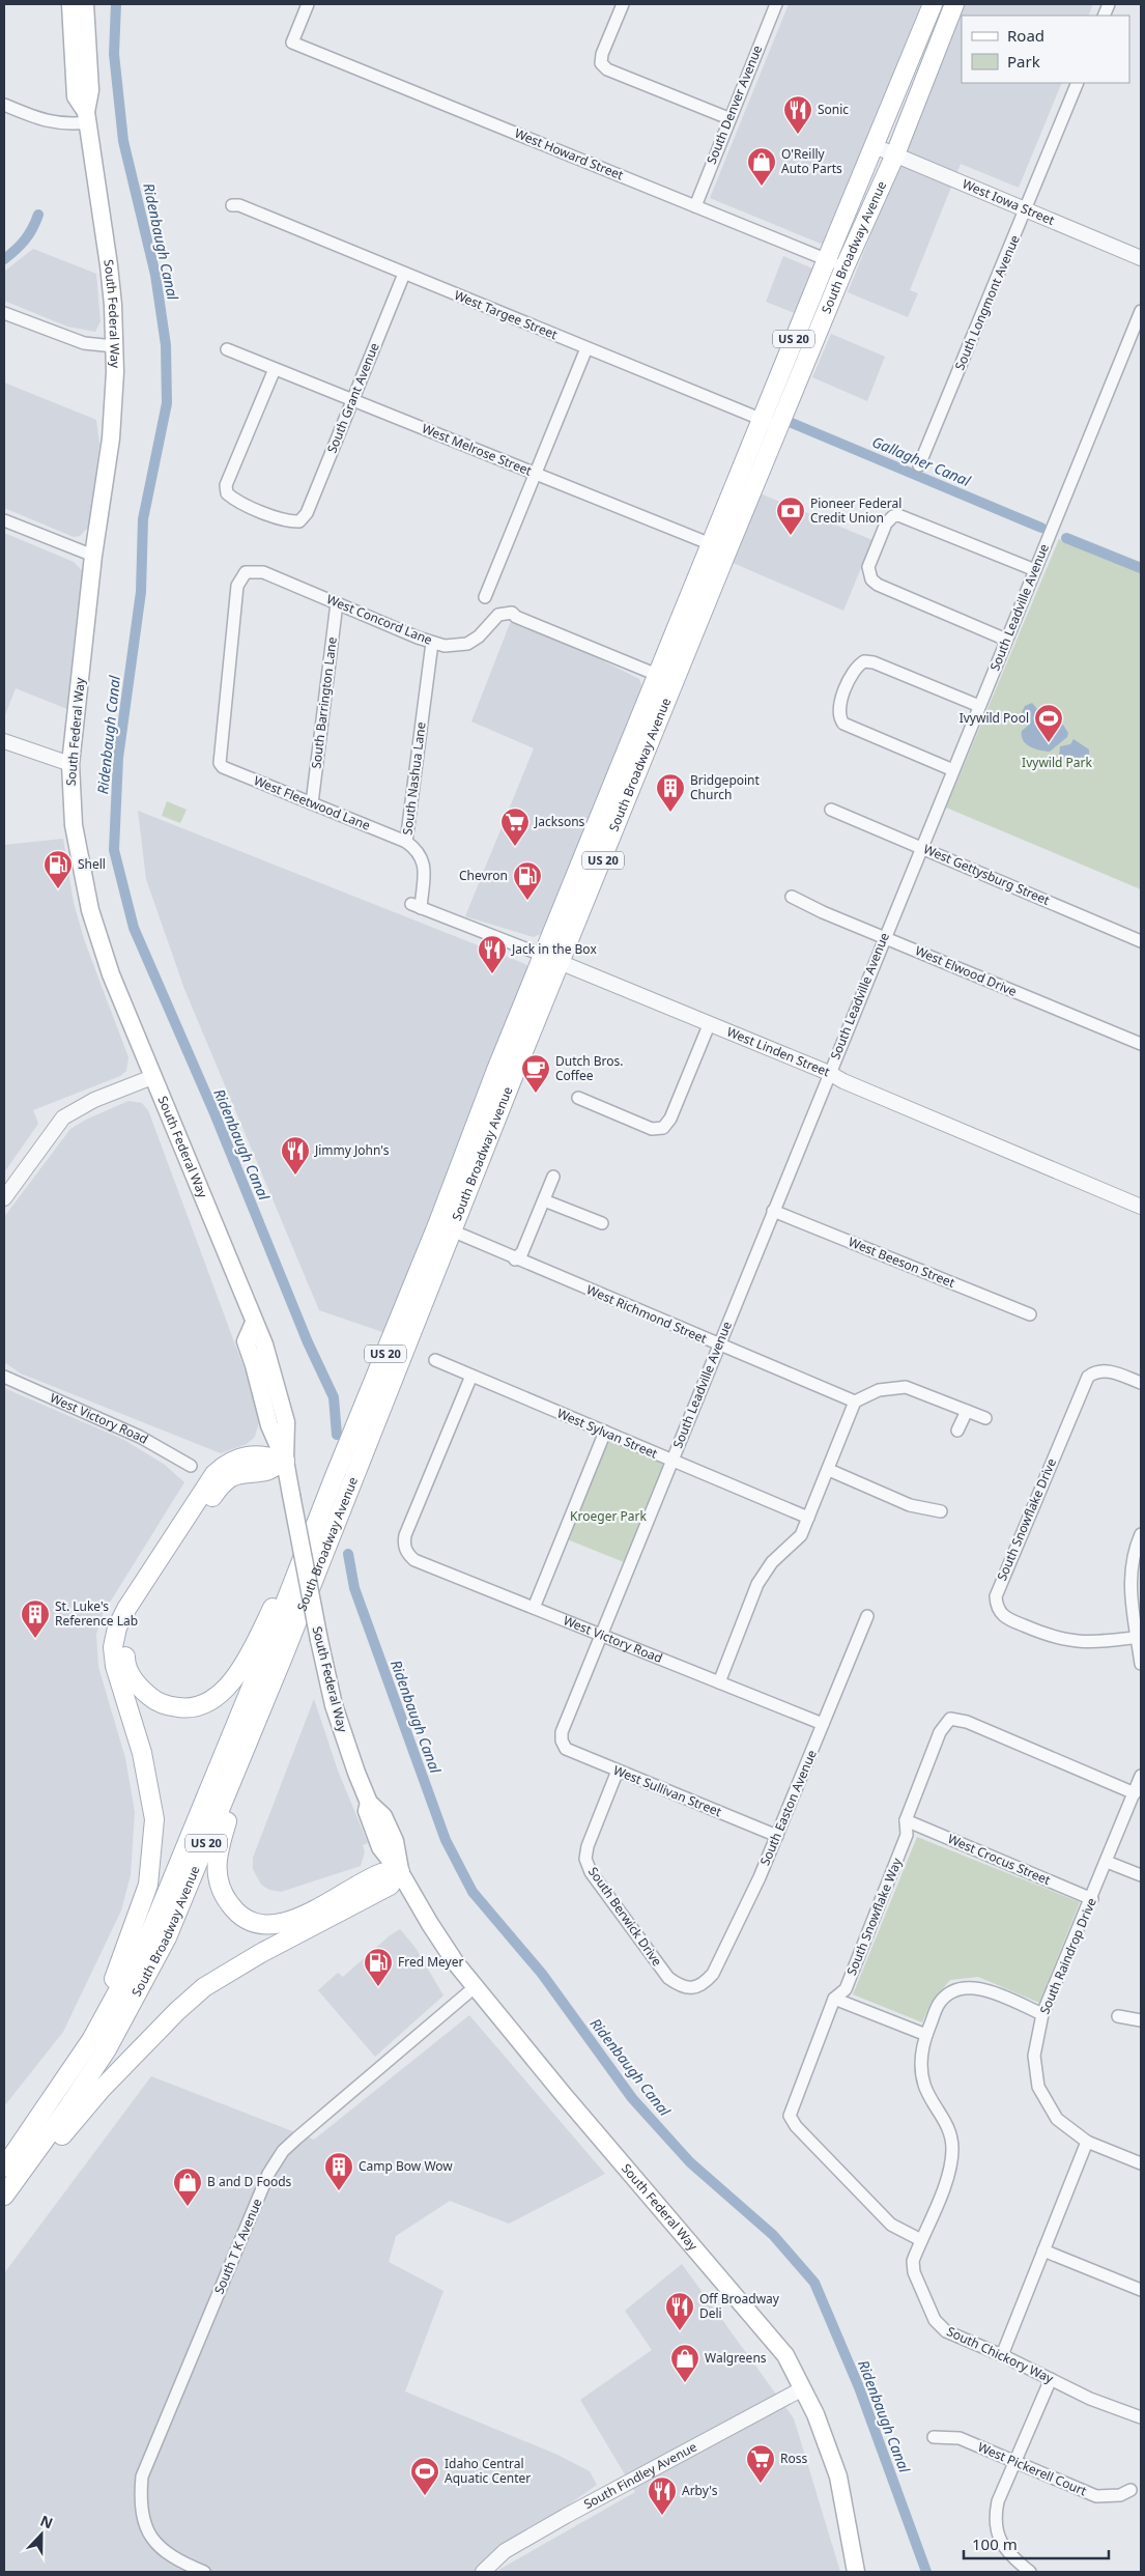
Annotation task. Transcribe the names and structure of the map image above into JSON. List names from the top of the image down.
{
  "streets": {
    "main road": ["South Broadway Avenue", "South Federal Way", "US 20"],
    "street": [
      "South Denver Avenue",
      "West Howard Street",
      "West Iowa Street",
      "South Longmont Avenue",
      "West Targee Street",
      "South Grant Avenue",
      "West Melrose Street",
      "South Leadville Avenue",
      "West Concord Lane",
      "South Barrington Lane",
      "South Nashua Lane",
      "West Fleetwood Lane",
      "West Gettysburg Street",
      "West Elwood Drive",
      "West Linden Street",
      "West Beeson Street",
      "West Richmond Street",
      "West Victory Road",
      "West Sylvan Street",
      "South Snowflake Drive",
      "West Sullivan Street",
      "South Easton Avenue",
      "West Crocus Street",
      "South Berwick Drive",
      "South Snowflake Way",
      "South Raindrop Drive",
      "South T K Avenue",
      "South Chickory Way",
      "West Pickerell Court",
      "South Findley Avenue"
    ]
  },
  "crossings": [
    ["South Denver Avenue", "West Howard Street"],
    ["West Howard Street", "South Broadway Avenue"],
    ["West Iowa Street", "South Broadway Avenue"],
    ["West Iowa Street", "South Longmont Avenue"],
    ["South Broadway Avenue", "West Targee Street"],
    ["South Broadway Avenue", "West Melrose Street"],
    ["South Broadway Avenue", "West Concord Lane"],
    ["South Broadway Avenue", "West Linden Street"],
    ["South Broadway Avenue", "West Richmond Street"],
    ["South Federal Way", "South T K Avenue"],
    ["South Federal Way", "South Findley Avenue"],
    ["West Targee Street", "South Grant Avenue"],
    ["South Grant Avenue", "West Melrose Street"],
    ["South Leadville Avenue", "West Gettysburg Street"],
    ["South Leadville Avenue", "West Elwood Drive"],
    ["South Leadville Avenue", "West Linden Street"],
    ["South Leadville Avenue", "West Beeson Street"],
    ["South Leadville Avenue", "West Richmond Street"],
    ["South Leadville Avenue", "West Victory Road"],
    ["South Leadville Avenue", "West Sylvan Street"],
    ["South Leadville Avenue", "West Sullivan Street"],
    ["West Concord Lane", "South Barrington Lane"],
    ["West Concord Lane", "South Nashua Lane"],
    ["West Concord Lane", "West Fleetwood Lane"],
    ["South Barrington Lane", "West Fleetwood Lane"],
    ["South Nashua Lane", "West Fleetwood Lane"],
    ["South Nashua Lane", "West Linden Street"],
    ["West Victory Road", "West Sylvan Street"],
    ["West Victory Road", "South Easton Avenue"],
    ["West Sullivan Street", "South Easton Avenue"],
    ["West Sullivan Street", "South Berwick Drive"],
    ["South Easton Avenue", "South Berwick Drive"],
    ["West Crocus Street", "South Snowflake Way"],
    ["West Crocus Street", "South Raindrop Drive"],
    ["South Snowflake Way", "South Raindrop Drive"],
    ["South Snowflake Way", "South Chickory Way"],
    ["South Raindrop Drive", "South Chickory Way"]
  ],
  "water": ["Ridenbaugh Canal", "Gallagher Canal"],
  "parks": ["Ivywild Park", "Kroeger Park"],
  "places": {
    "restaurant": [
      "Sonic",
      "Jack in the Box",
      "Jimmy John's",
      "Off Broadway Deli",
      "Arby's"
    ],
    "shop": ["O'Reilly Auto Parts", "B and D Foods", "Walgreens"],
    "bank": ["Pioneer Federal Credit Union"],
    "sports": ["Ivywild Pool", "Idaho Central Aquatic Center"],
    "building": ["Bridgepoint Church", "St. Luke's Reference Lab", "Camp Bow Wow"],
    "supermarket": ["Jacksons", "Ross"],
    "fuel station": ["Shell", "Chevron", "Fred Meyer"],
    "cafe": ["Dutch Bros. Coffee"]
  },
  "legend": ["Road", "Park"],
  "scale_bar": "100 m",
  "north": "top"
}
